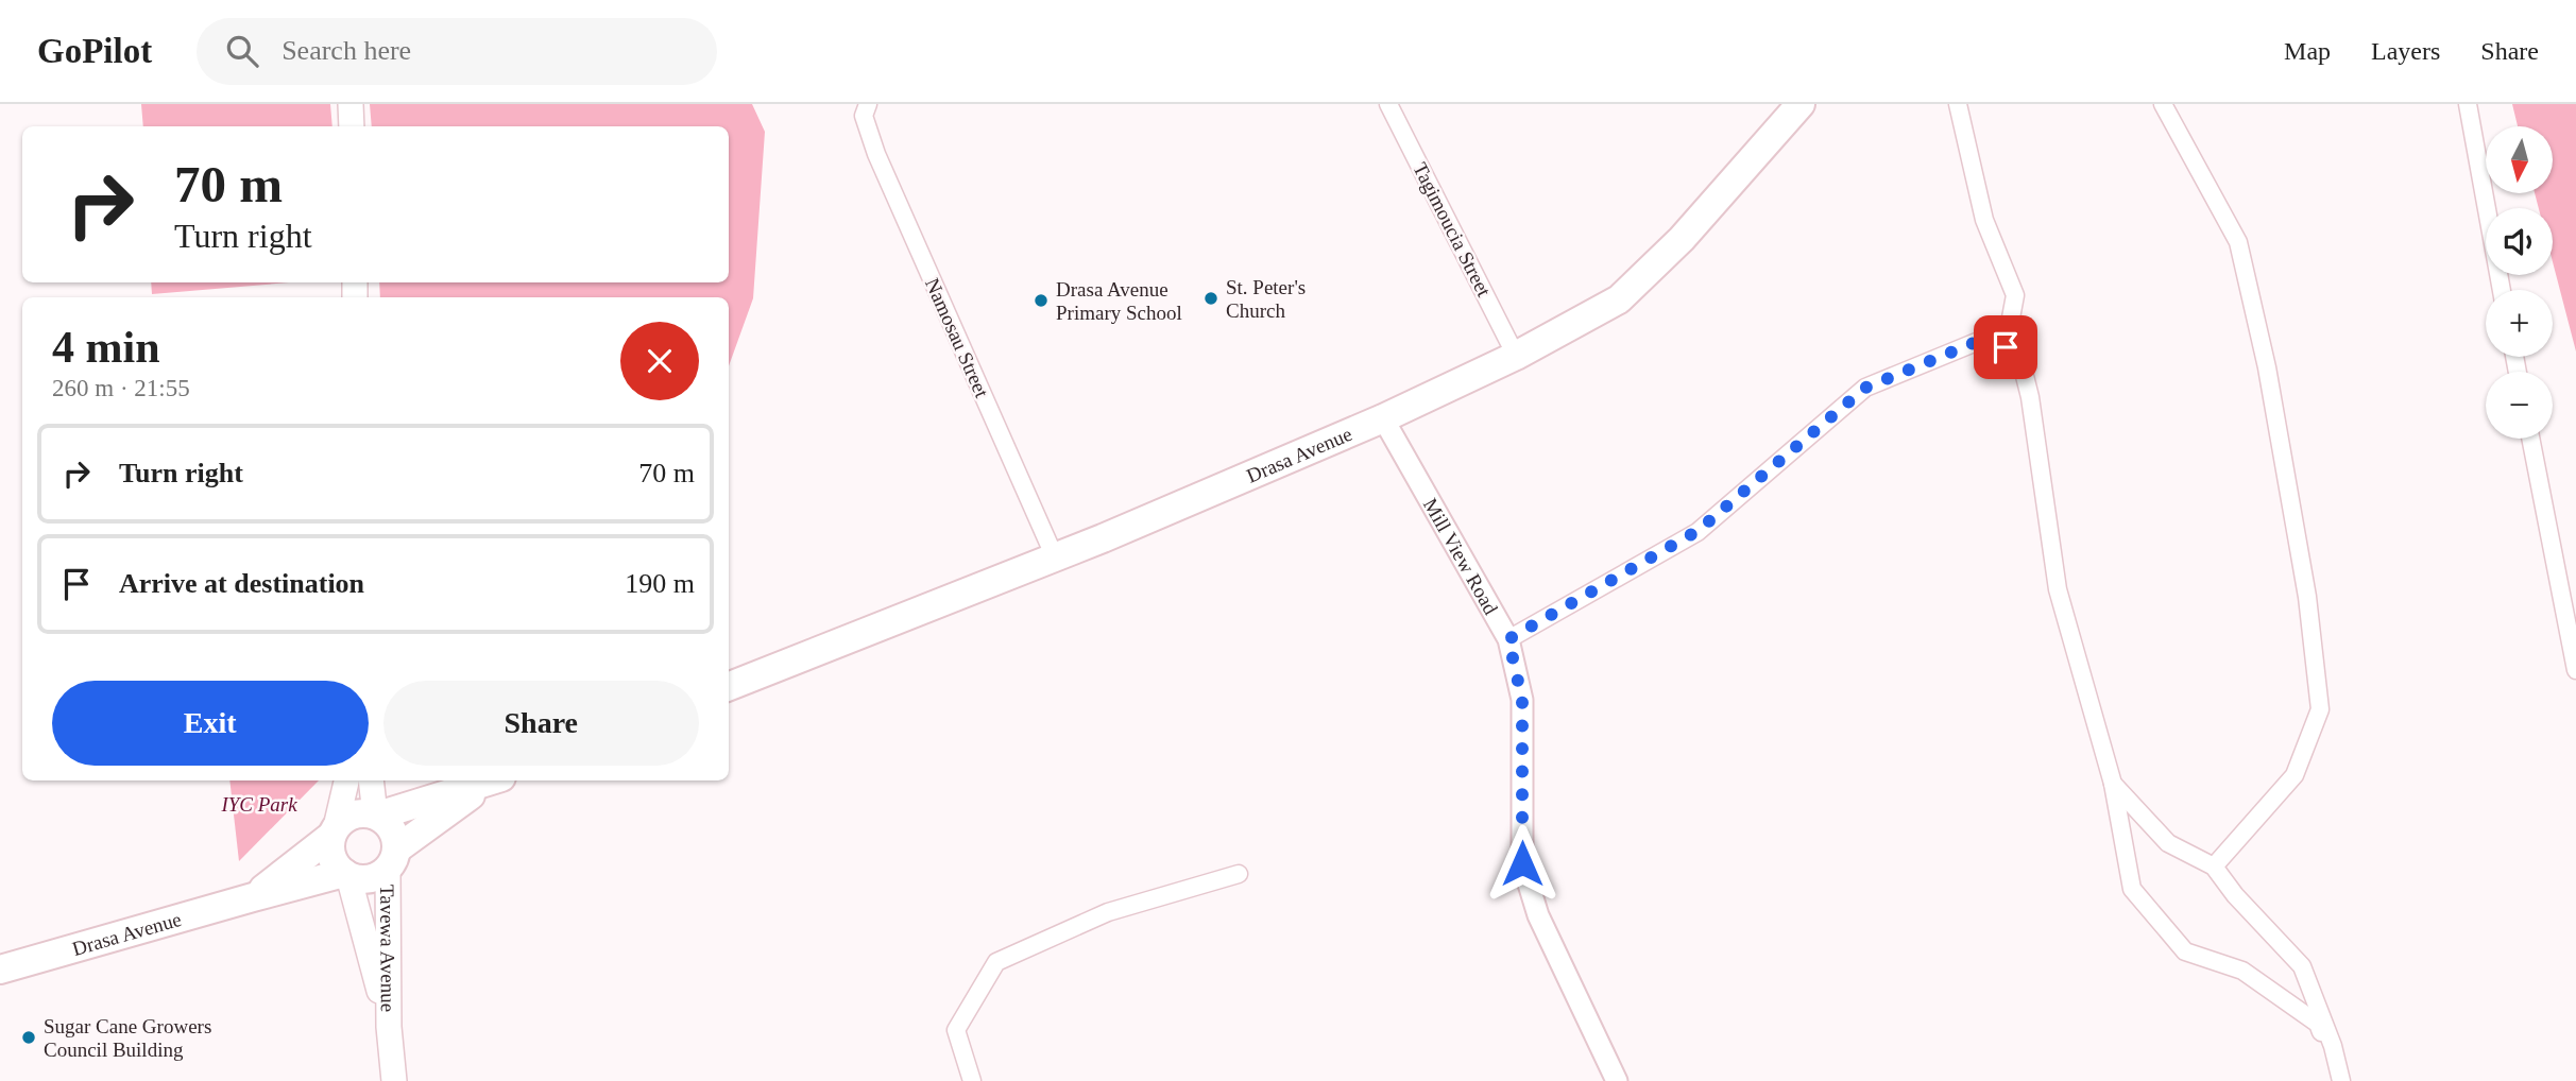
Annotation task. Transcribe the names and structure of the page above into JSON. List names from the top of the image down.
{
  "streets": {
    "highway": ["Drasa Avenue"],
    "main road": ["Tavewa Avenue"],
    "street": ["Tagimoucia Street", "Namosau Street", "Mill View Road"]
  },
  "crossings": [
    ["Tagimoucia Street", "Drasa Avenue"],
    ["Namosau Street", "Drasa Avenue"],
    ["Drasa Avenue", "Mill View Road"],
    ["Drasa Avenue", "Tavewa Avenue"]
  ],
  "parks": ["IYC Park"],
  "places": ["St. Peter's Church", "Drasa Avenue Primary School", "Sugar Cane Growers Council Building"],
  "north": "bottom",
  "page": {
    "header": "GoPilot",
    "search": "Search here",
    "nav": ["Map", "Layers", "Share"],
    "map_buttons": ["+", "−"],
    "turn": ["70 m", "Turn right"],
    "heading": ["4 min", "260 m · 21:55"],
    "list": [
      {
        "name": "Turn right",
        "value": "70 m"
      },
      {
        "name": "Arrive at destination",
        "value": "190 m"
      }
    ],
    "buttons": ["Exit", "Share"]
  }
}
